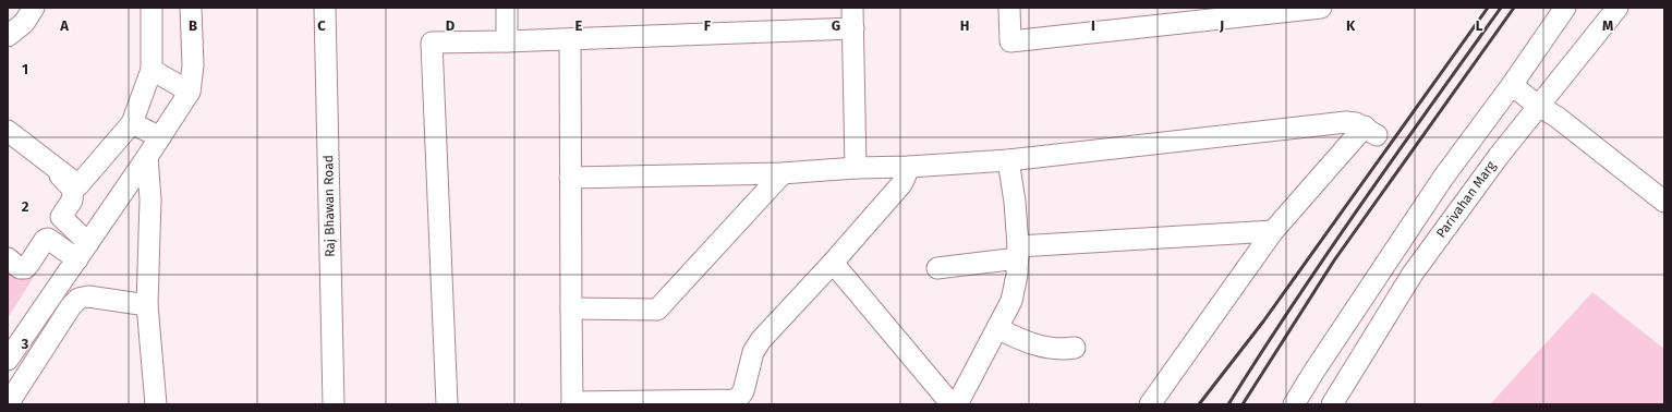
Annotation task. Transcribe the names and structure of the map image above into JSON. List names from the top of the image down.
{
  "streets": {
    "street": ["Parivahan Marg", "Raj Bhawan Road"]
  },
  "grid": {
    "columns": [
      "A",
      "B",
      "C",
      "D",
      "E",
      "F",
      "G",
      "H",
      "I",
      "J",
      "K",
      "L",
      "M"
    ],
    "rows": ["1", "2", "3"]
  }
}
